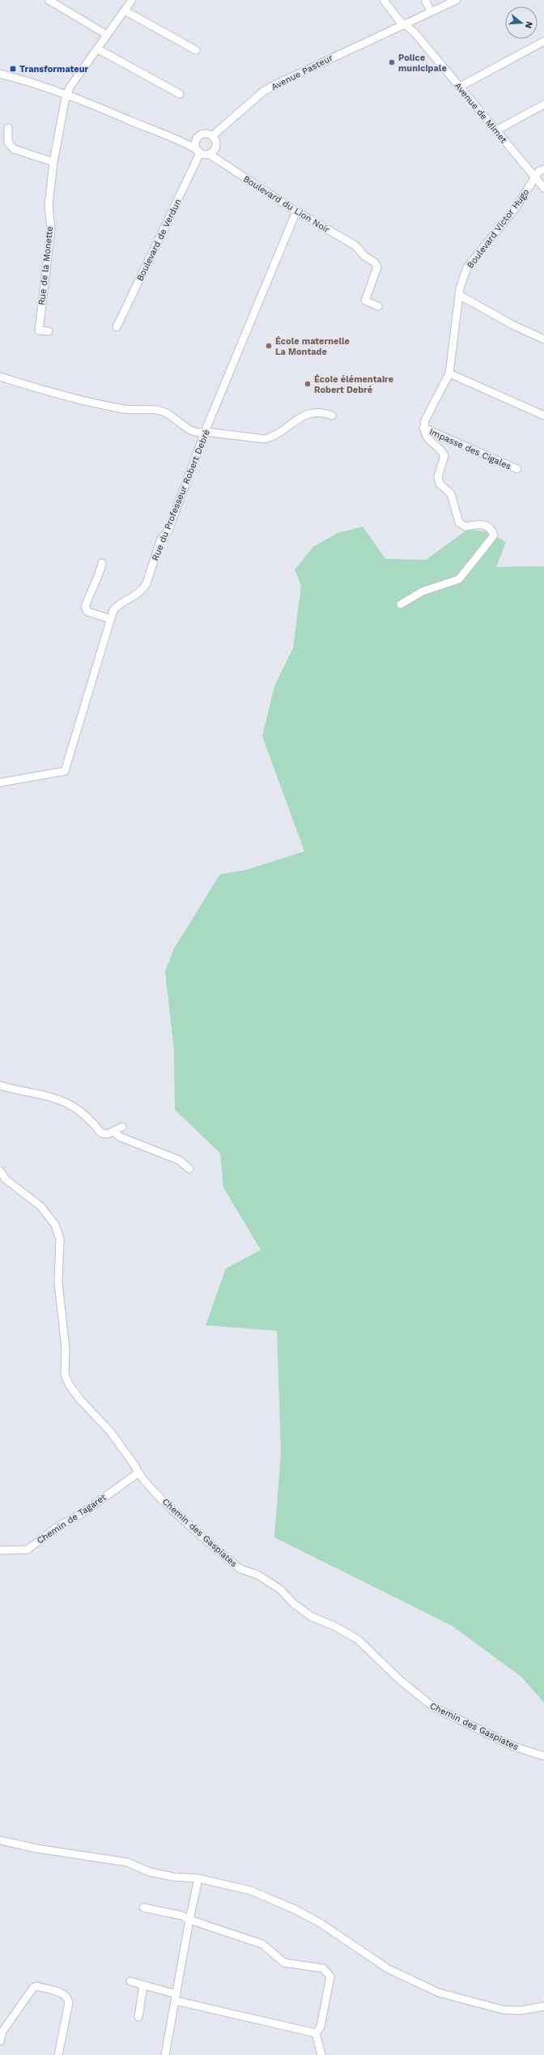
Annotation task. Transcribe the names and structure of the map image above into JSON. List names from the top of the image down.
{
  "streets": {
    "street": [
      "Avenue Pasteur",
      "Avenue de Mimet",
      "Boulevard du Lion Noir",
      "Boulevard Victor Hugo",
      "Boulevard de Verdun",
      "Rue de la Monette",
      "Impasse des Cigales",
      "Rue du Professeur Robert Debré",
      "Chemin de Tagaret",
      "Chemin des Gaspiates"
    ]
  },
  "crossings": [
    ["Avenue Pasteur", "Avenue de Mimet"],
    ["Avenue Pasteur", "Boulevard du Lion Noir"],
    ["Avenue Pasteur", "Boulevard de Verdun"],
    ["Avenue de Mimet", "Boulevard Victor Hugo"],
    ["Boulevard du Lion Noir", "Boulevard de Verdun"],
    ["Boulevard du Lion Noir", "Rue du Professeur Robert Debré"],
    ["Boulevard Victor Hugo", "Impasse des Cigales"],
    ["Chemin de Tagaret", "Chemin des Gaspiates"]
  ],
  "places": {
    "other": ["Police municipale", "École maternelle La Montade", "École élémentaire Robert Debré"],
    "transit": ["Transformateur"]
  },
  "north": "right"
}
